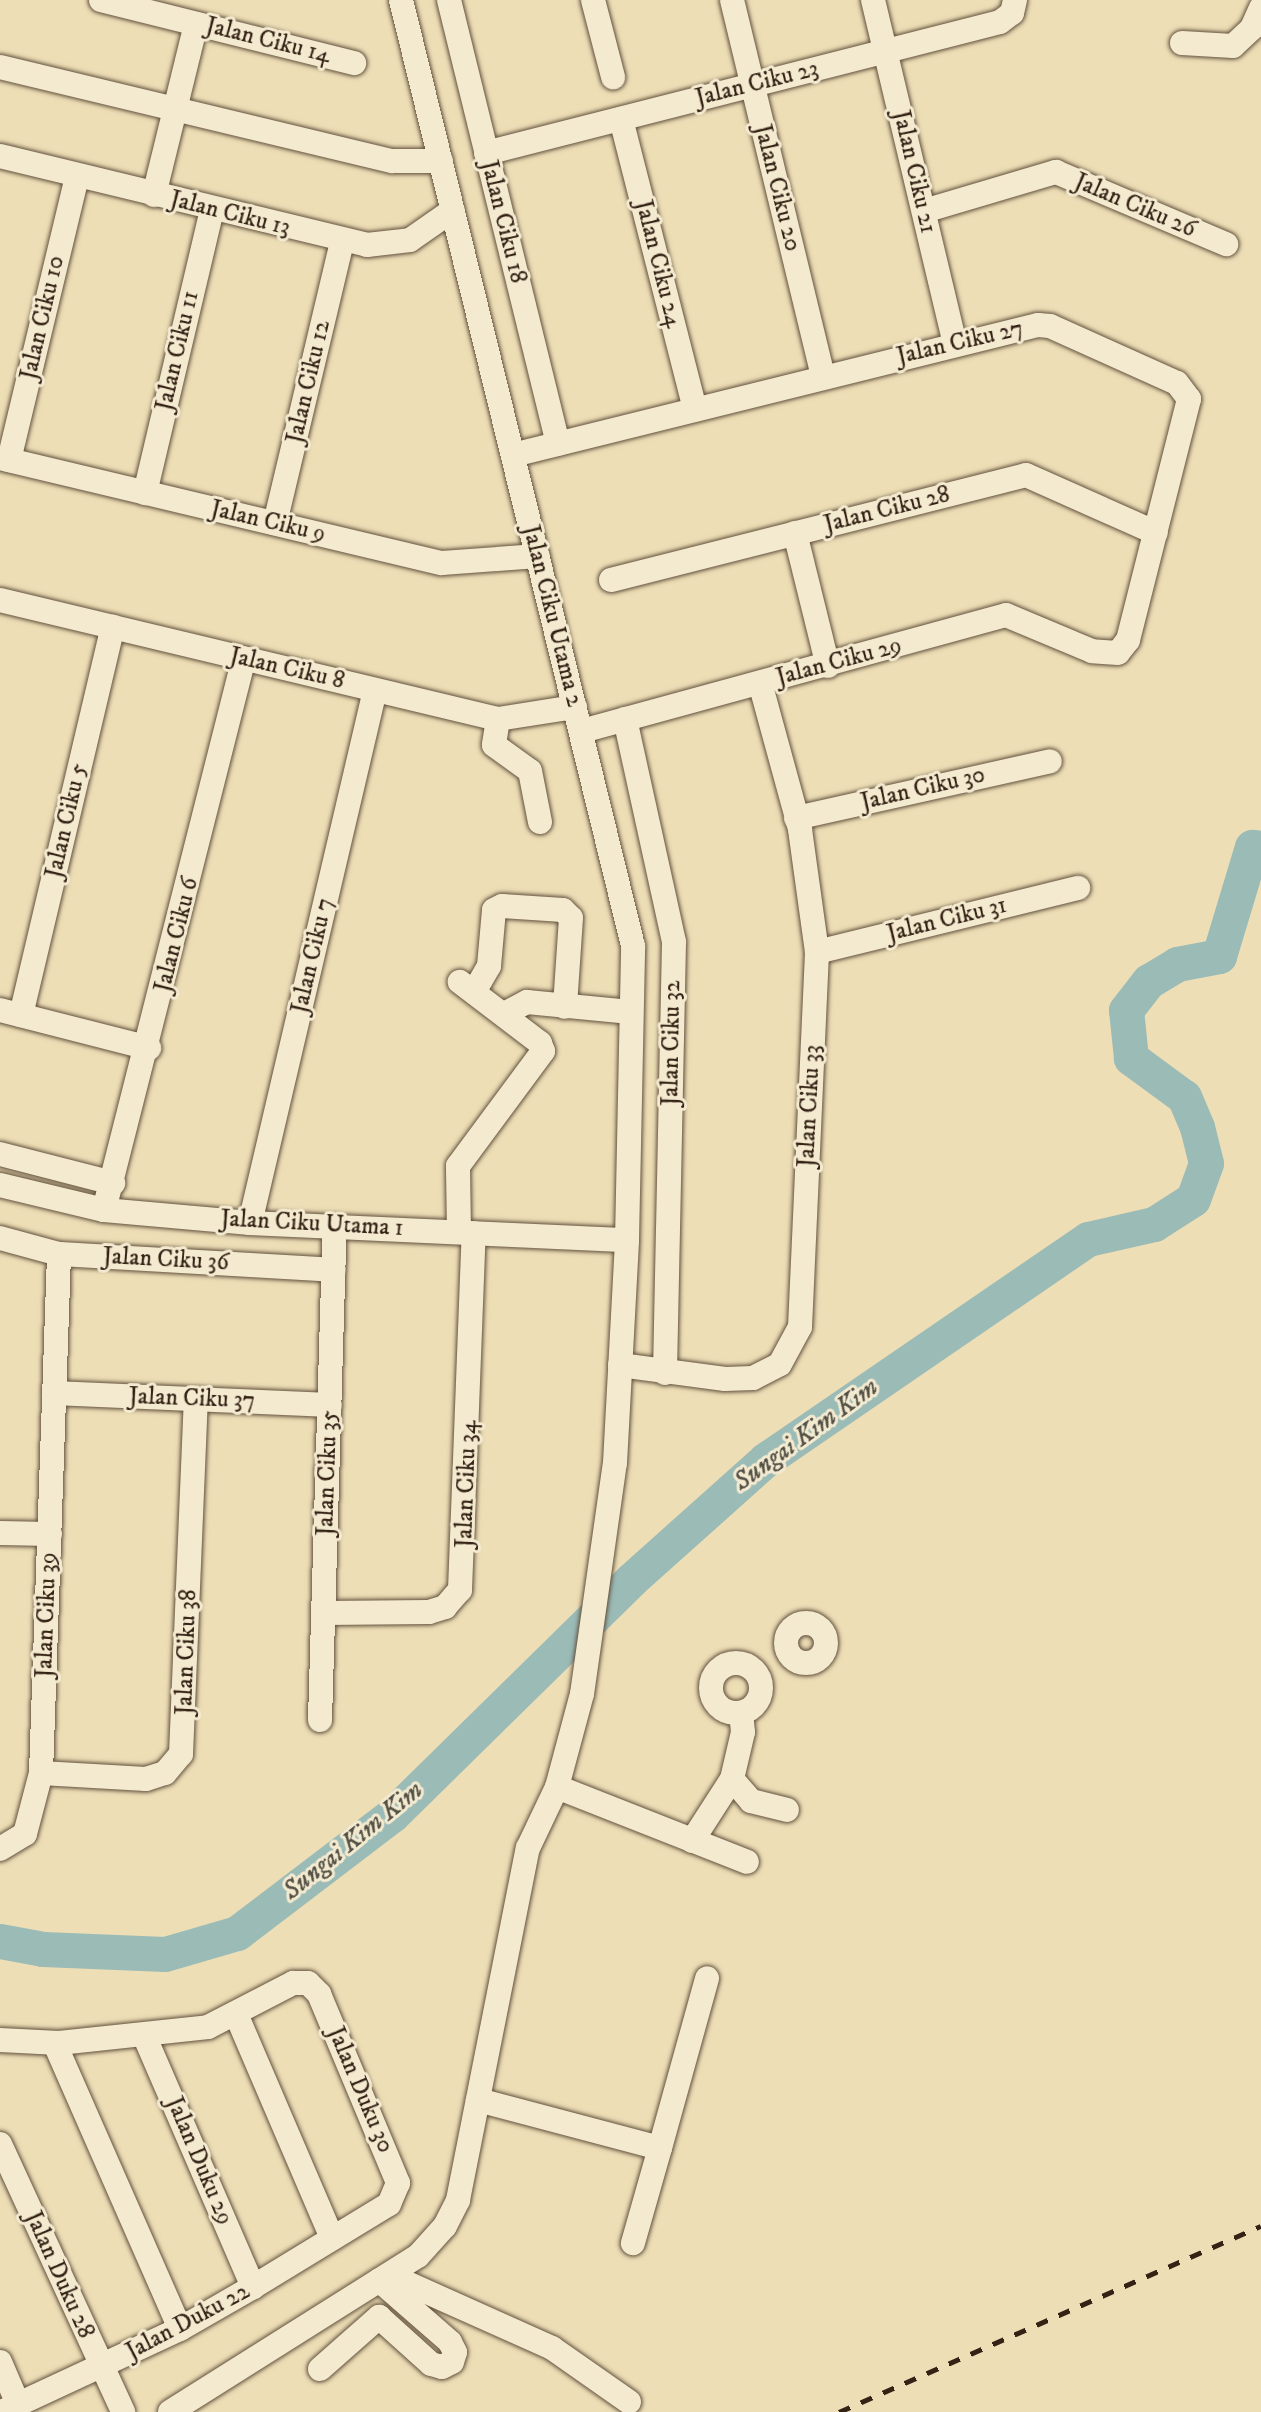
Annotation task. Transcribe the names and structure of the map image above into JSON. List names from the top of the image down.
{
  "streets": {
    "street": [
      "Jalan Ciku 14",
      "Jalan Ciku 23",
      "Jalan Ciku 21",
      "Jalan Ciku 20",
      "Jalan Ciku 26",
      "Jalan Ciku 13",
      "Jalan Ciku 18",
      "Jalan Ciku 24",
      "Jalan Ciku 10",
      "Jalan Ciku 27",
      "Jalan Ciku 11",
      "Jalan Ciku 12",
      "Jalan Ciku 28",
      "Jalan Ciku 9",
      "Jalan Ciku Utama 2",
      "Jalan Ciku 29",
      "Jalan Ciku 8",
      "Jalan Ciku 30",
      "Jalan Ciku 5",
      "Jalan Ciku 31",
      "Jalan Ciku 6",
      "Jalan Ciku 7",
      "Jalan Ciku 32",
      "Jalan Ciku 33",
      "Jalan Ciku Utama 1",
      "Jalan Ciku 36",
      "Jalan Ciku 37",
      "Jalan Ciku 35",
      "Jalan Ciku 34",
      "Jalan Ciku 39",
      "Jalan Ciku 38",
      "Jalan Duku 30",
      "Jalan Duku 29",
      "Jalan Duku 28",
      "Jalan Duku 22"
    ]
  },
  "crossings": [
    ["Jalan Ciku 23", "Jalan Ciku 21"],
    ["Jalan Ciku 23", "Jalan Ciku 20"],
    ["Jalan Ciku 23", "Jalan Ciku 18"],
    ["Jalan Ciku 23", "Jalan Ciku 24"],
    ["Jalan Ciku 21", "Jalan Ciku 26"],
    ["Jalan Ciku 21", "Jalan Ciku 27"],
    ["Jalan Ciku 20", "Jalan Ciku 27"],
    ["Jalan Ciku 13", "Jalan Ciku 10"],
    ["Jalan Ciku 13", "Jalan Ciku 11"],
    ["Jalan Ciku 13", "Jalan Ciku 12"],
    ["Jalan Ciku 13", "Jalan Ciku Utama 2"],
    ["Jalan Ciku 18", "Jalan Ciku 27"],
    ["Jalan Ciku 24", "Jalan Ciku 27"],
    ["Jalan Ciku 10", "Jalan Ciku 9"],
    ["Jalan Ciku 27", "Jalan Ciku 28"],
    ["Jalan Ciku 27", "Jalan Ciku Utama 2"],
    ["Jalan Ciku 27", "Jalan Ciku 29"],
    ["Jalan Ciku 11", "Jalan Ciku 9"],
    ["Jalan Ciku 12", "Jalan Ciku 9"],
    ["Jalan Ciku 9", "Jalan Ciku Utama 2"],
    ["Jalan Ciku Utama 2", "Jalan Ciku 29"],
    ["Jalan Ciku Utama 2", "Jalan Ciku 8"],
    ["Jalan Ciku Utama 2", "Jalan Ciku 33"],
    ["Jalan Ciku Utama 2", "Jalan Ciku Utama 1"],
    ["Jalan Ciku 29", "Jalan Ciku 8"],
    ["Jalan Ciku 29", "Jalan Ciku 32"],
    ["Jalan Ciku 29", "Jalan Ciku 33"],
    ["Jalan Ciku 8", "Jalan Ciku 5"],
    ["Jalan Ciku 8", "Jalan Ciku 6"],
    ["Jalan Ciku 8", "Jalan Ciku 7"],
    ["Jalan Ciku 30", "Jalan Ciku 33"],
    ["Jalan Ciku 31", "Jalan Ciku 33"],
    ["Jalan Ciku 6", "Jalan Ciku Utama 1"],
    ["Jalan Ciku 7", "Jalan Ciku Utama 1"],
    ["Jalan Ciku 32", "Jalan Ciku 33"],
    ["Jalan Ciku Utama 1", "Jalan Ciku 35"],
    ["Jalan Ciku Utama 1", "Jalan Ciku 34"],
    ["Jalan Ciku 36", "Jalan Ciku 35"],
    ["Jalan Ciku 36", "Jalan Ciku 39"],
    ["Jalan Ciku 37", "Jalan Ciku 35"],
    ["Jalan Ciku 37", "Jalan Ciku 39"],
    ["Jalan Ciku 37", "Jalan Ciku 38"],
    ["Jalan Ciku 35", "Jalan Ciku 34"],
    ["Jalan Ciku 39", "Jalan Ciku 38"],
    ["Jalan Duku 30", "Jalan Duku 22"],
    ["Jalan Duku 29", "Jalan Duku 22"],
    ["Jalan Duku 28", "Jalan Duku 22"]
  ],
  "water": ["Sungai Kim Kim"]
}
